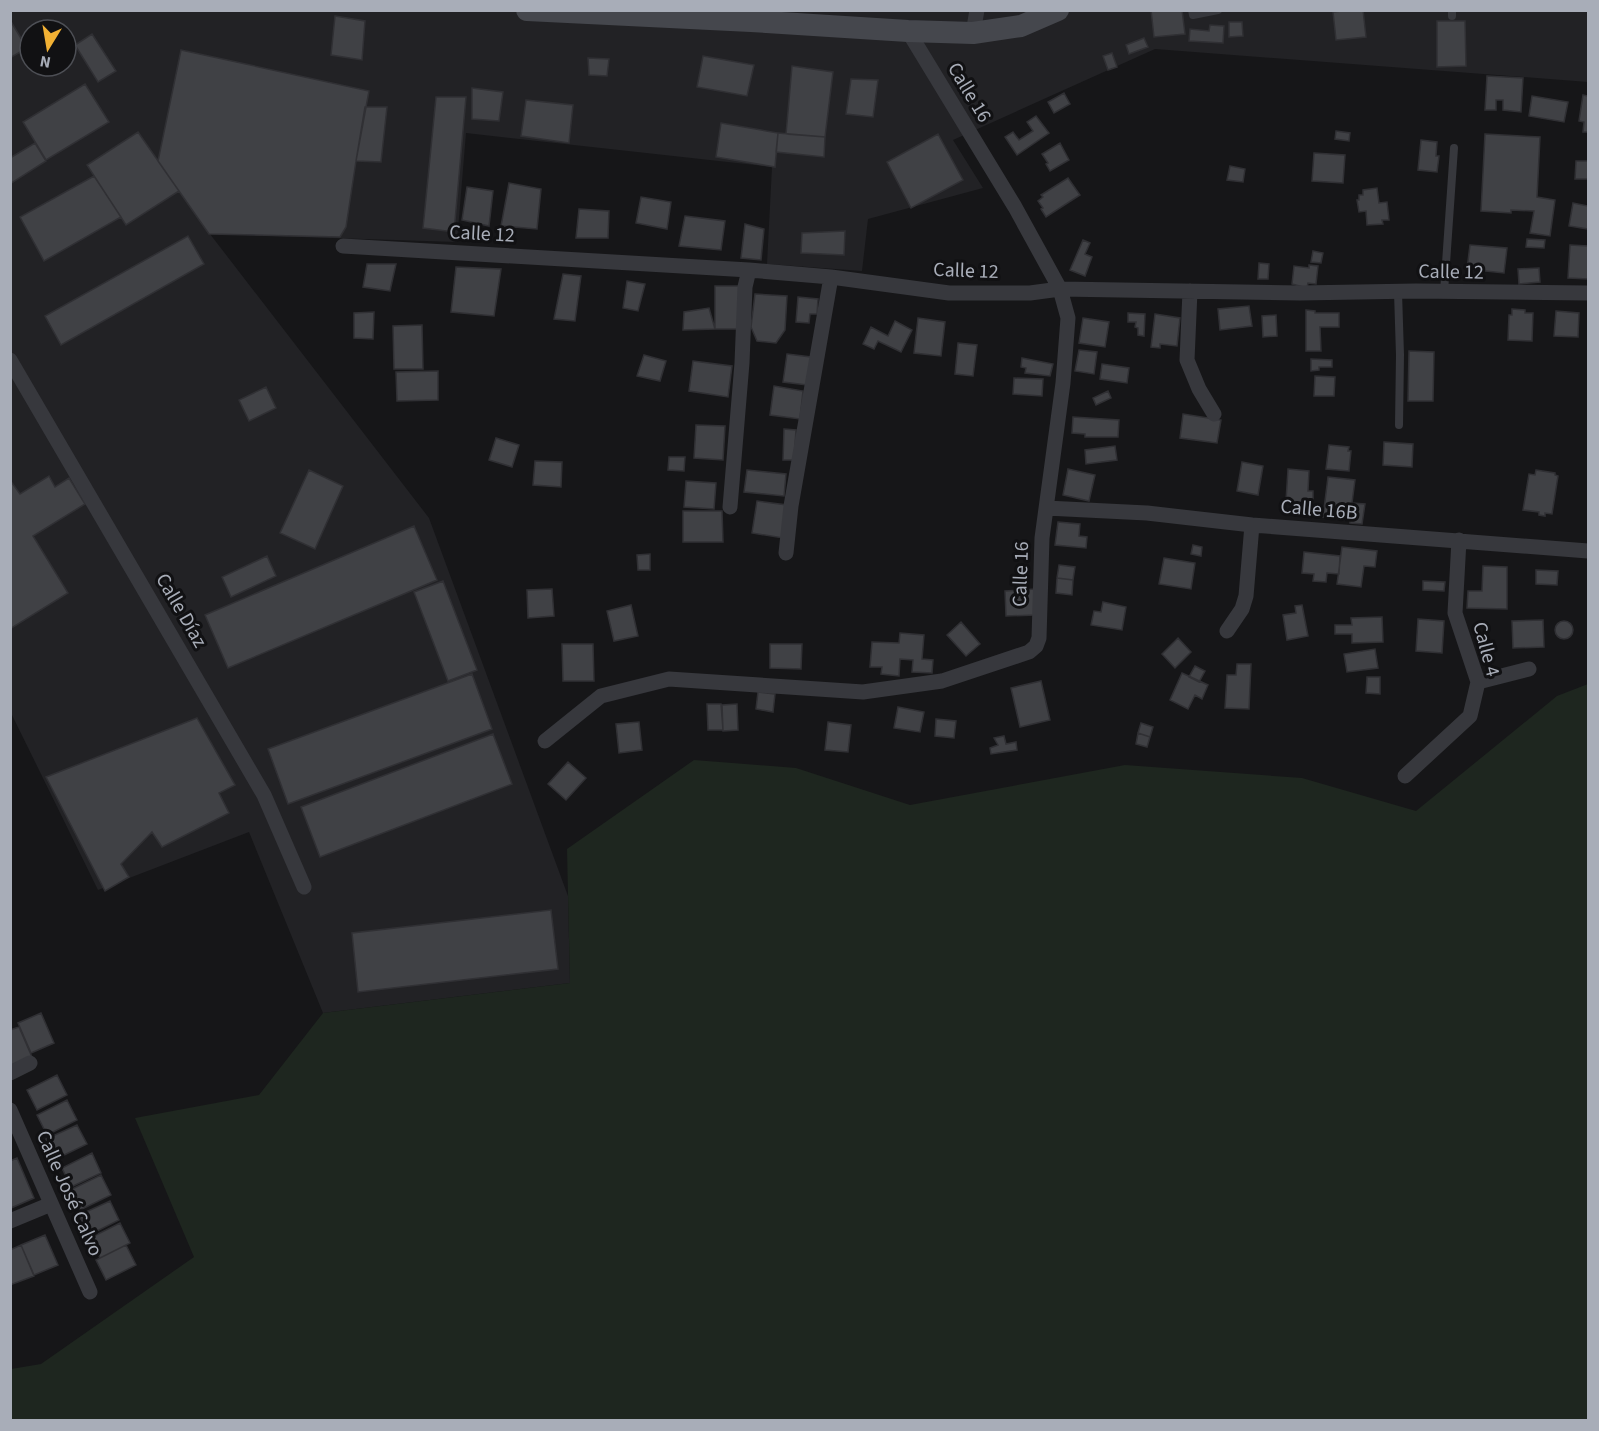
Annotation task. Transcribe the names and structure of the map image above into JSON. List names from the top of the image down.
{
  "streets": {
    "street": [
      "Calle 16",
      "Calle 12",
      "Calle 16B",
      "Calle Díaz",
      "Calle 4",
      "Calle José Calvo"
    ]
  },
  "crossings": [
    ["Calle 16", "Calle 12"],
    ["Calle 16", "Calle 16B"],
    ["Calle 16B", "Calle 4"]
  ],
  "north": "bottom"
}
